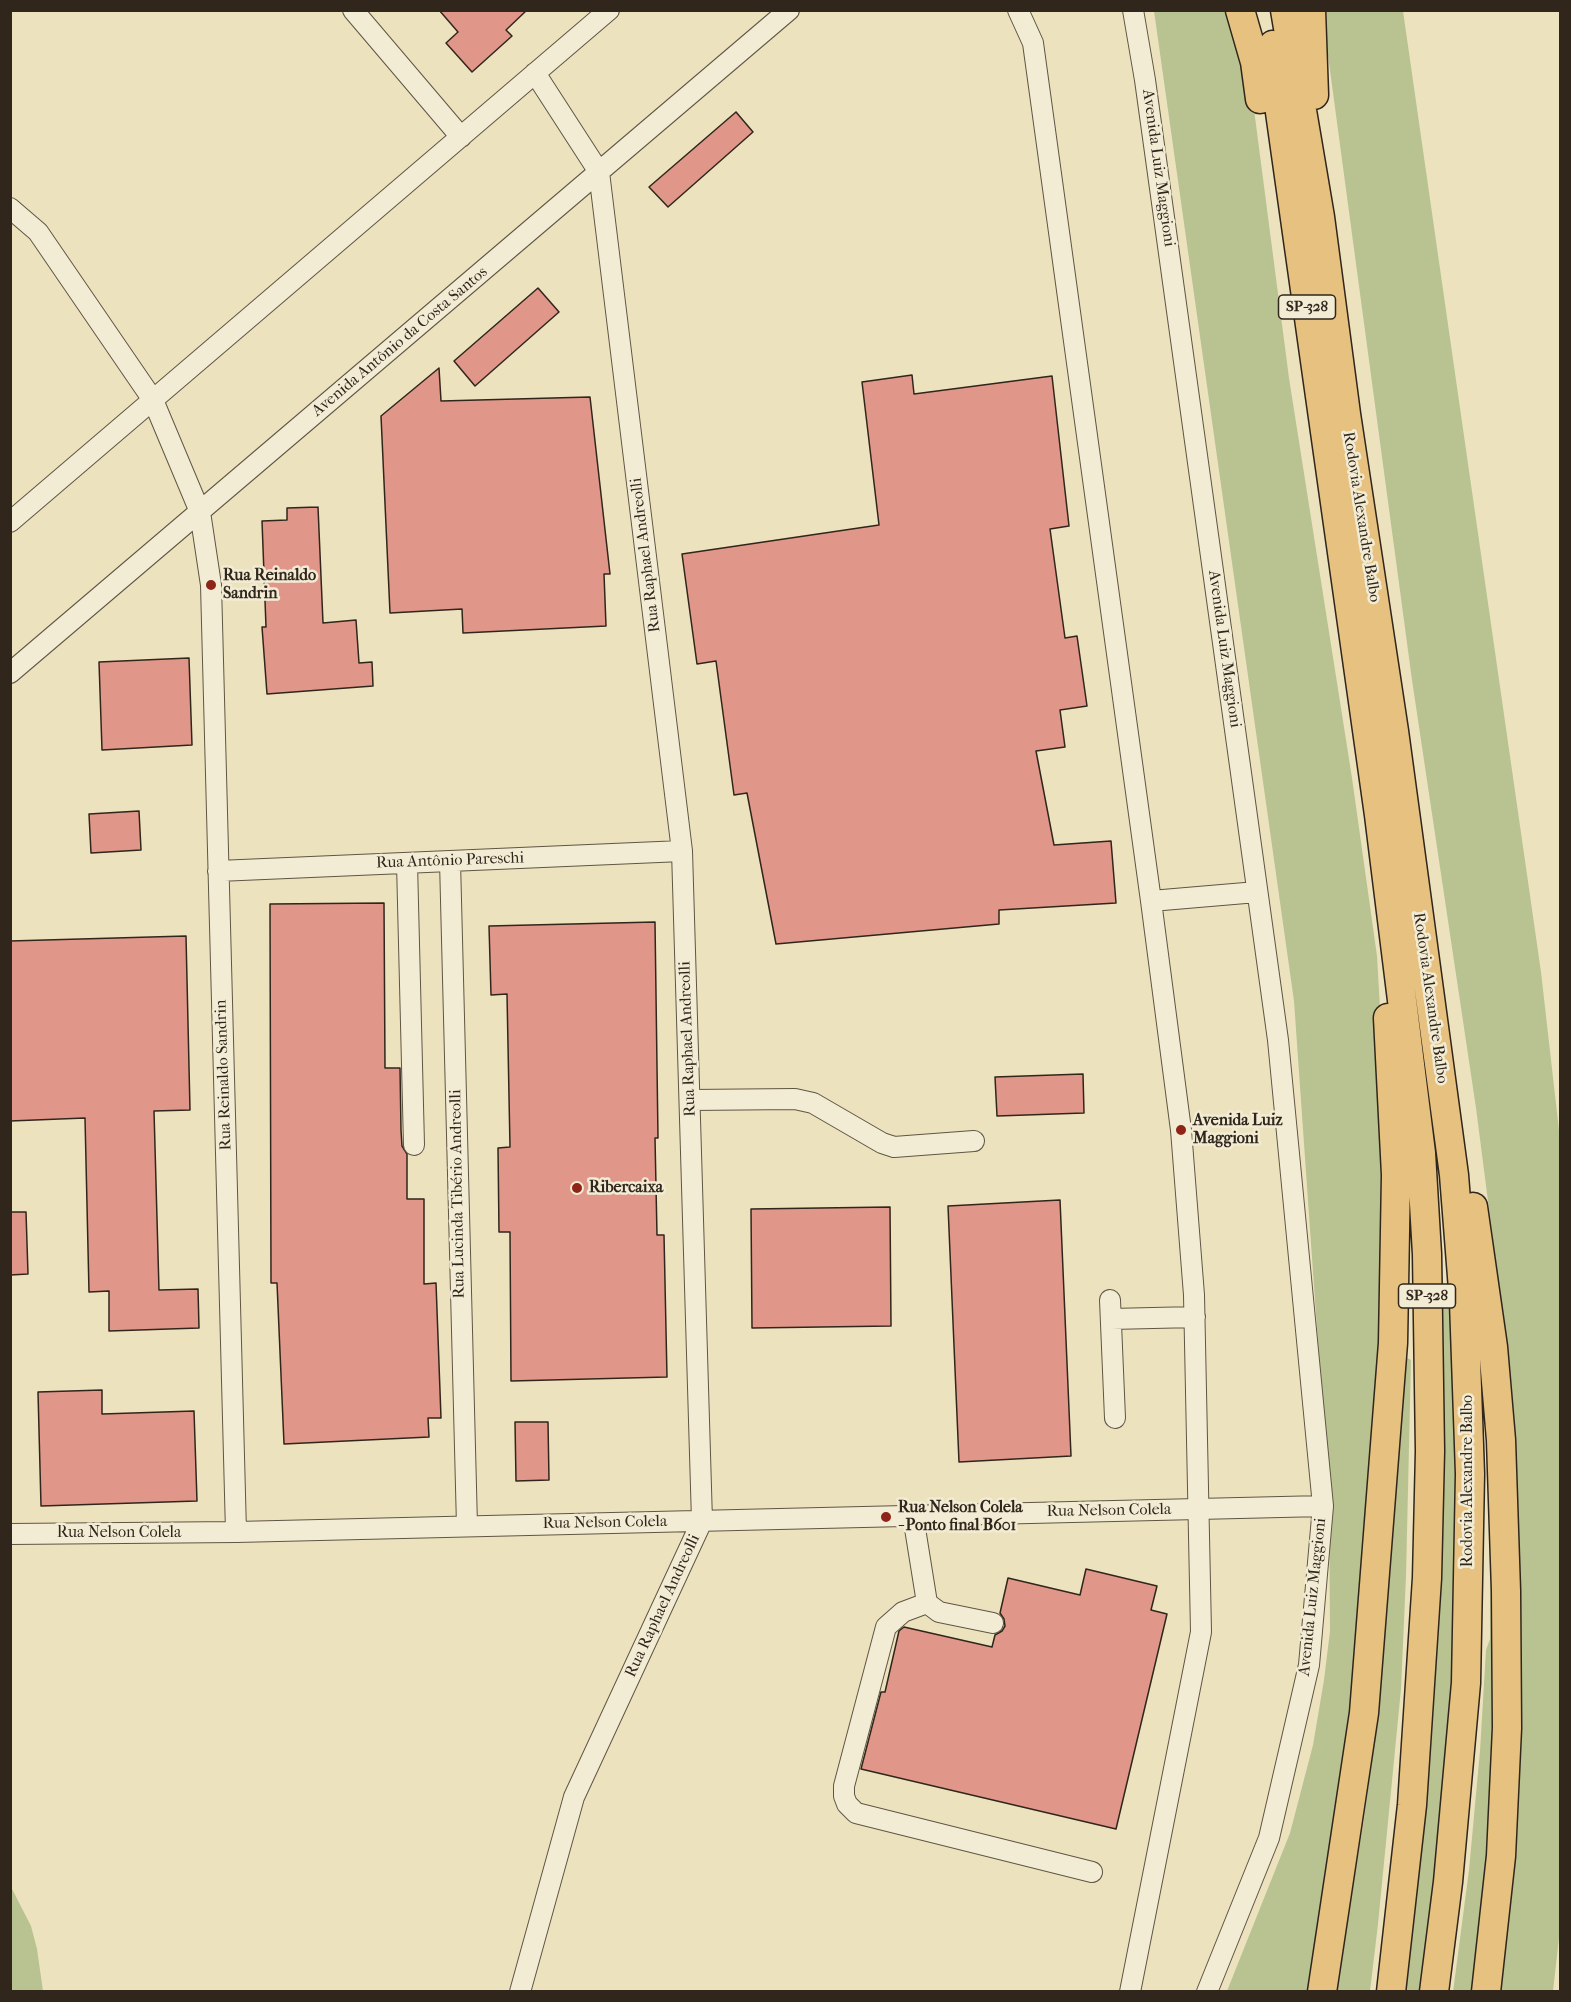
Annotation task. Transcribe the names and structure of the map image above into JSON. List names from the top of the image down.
{
  "streets": {
    "highway": ["SP-328", "Rodovia Alexandre Balbo"],
    "street": [
      "Avenida Luiz Maggioni",
      "Avenida Antônio da Costa Santos",
      "Rua Raphael Andreolli",
      "Rua Antônio Pareschi",
      "Rua Reinaldo Sandrin",
      "Rua Lucinda Tibério Andreolli",
      "Rua Nelson Colela"
    ]
  },
  "crossings": [
    ["Avenida Luiz Maggioni", "Rua Nelson Colela"],
    ["Avenida Antônio da Costa Santos", "Rua Raphael Andreolli"],
    ["Avenida Antônio da Costa Santos", "Rua Reinaldo Sandrin"],
    ["Rua Raphael Andreolli", "Rua Antônio Pareschi"],
    ["Rua Raphael Andreolli", "Rua Nelson Colela"],
    ["Rua Antônio Pareschi", "Rua Reinaldo Sandrin"],
    ["Rua Antônio Pareschi", "Rua Lucinda Tibério Andreolli"],
    ["Rua Reinaldo Sandrin", "Rua Nelson Colela"],
    ["Rua Lucinda Tibério Andreolli", "Rua Nelson Colela"]
  ],
  "places": [
    "Rua Reinaldo Sandrin",
    "Avenida Luiz Maggioni",
    "Ribercaixa",
    "Rua Nelson Colela - Ponto final B601"
  ]
}
